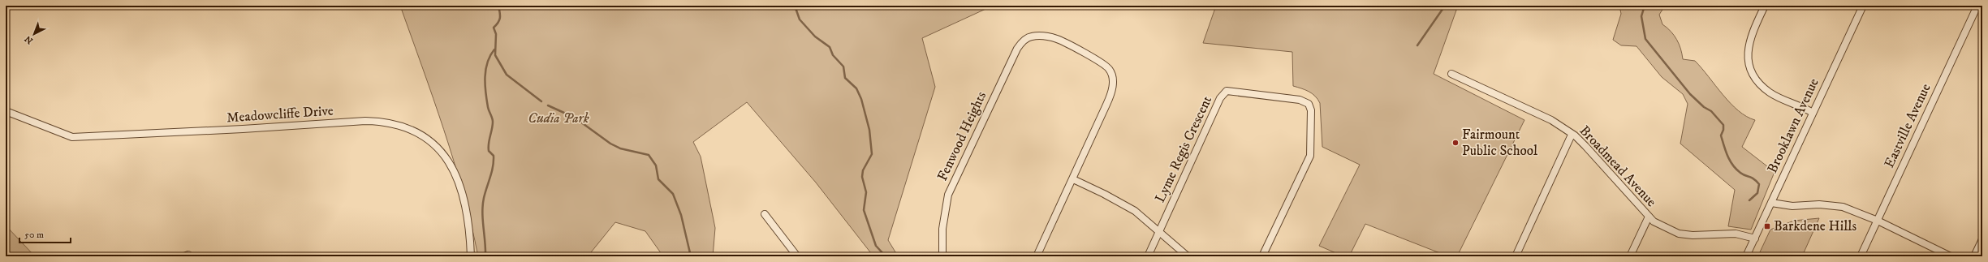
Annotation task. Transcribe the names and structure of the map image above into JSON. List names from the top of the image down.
{
  "streets": {
    "street": [
      "Meadowcliffe Drive",
      "Brooklawn Avenue",
      "Eastville Avenue",
      "Fenwood Heights",
      "Lyme Regis Crescent",
      "Broadmead Avenue"
    ]
  },
  "crossings": [
    ["Brooklawn Avenue", "Broadmead Avenue"]
  ],
  "parks": ["Cudia Park"],
  "places": {
    "other": ["Fairmount Public School"],
    "transit": ["Barkdene Hills"]
  },
  "scale_bar": "50 m",
  "north": "bottom left"
}
